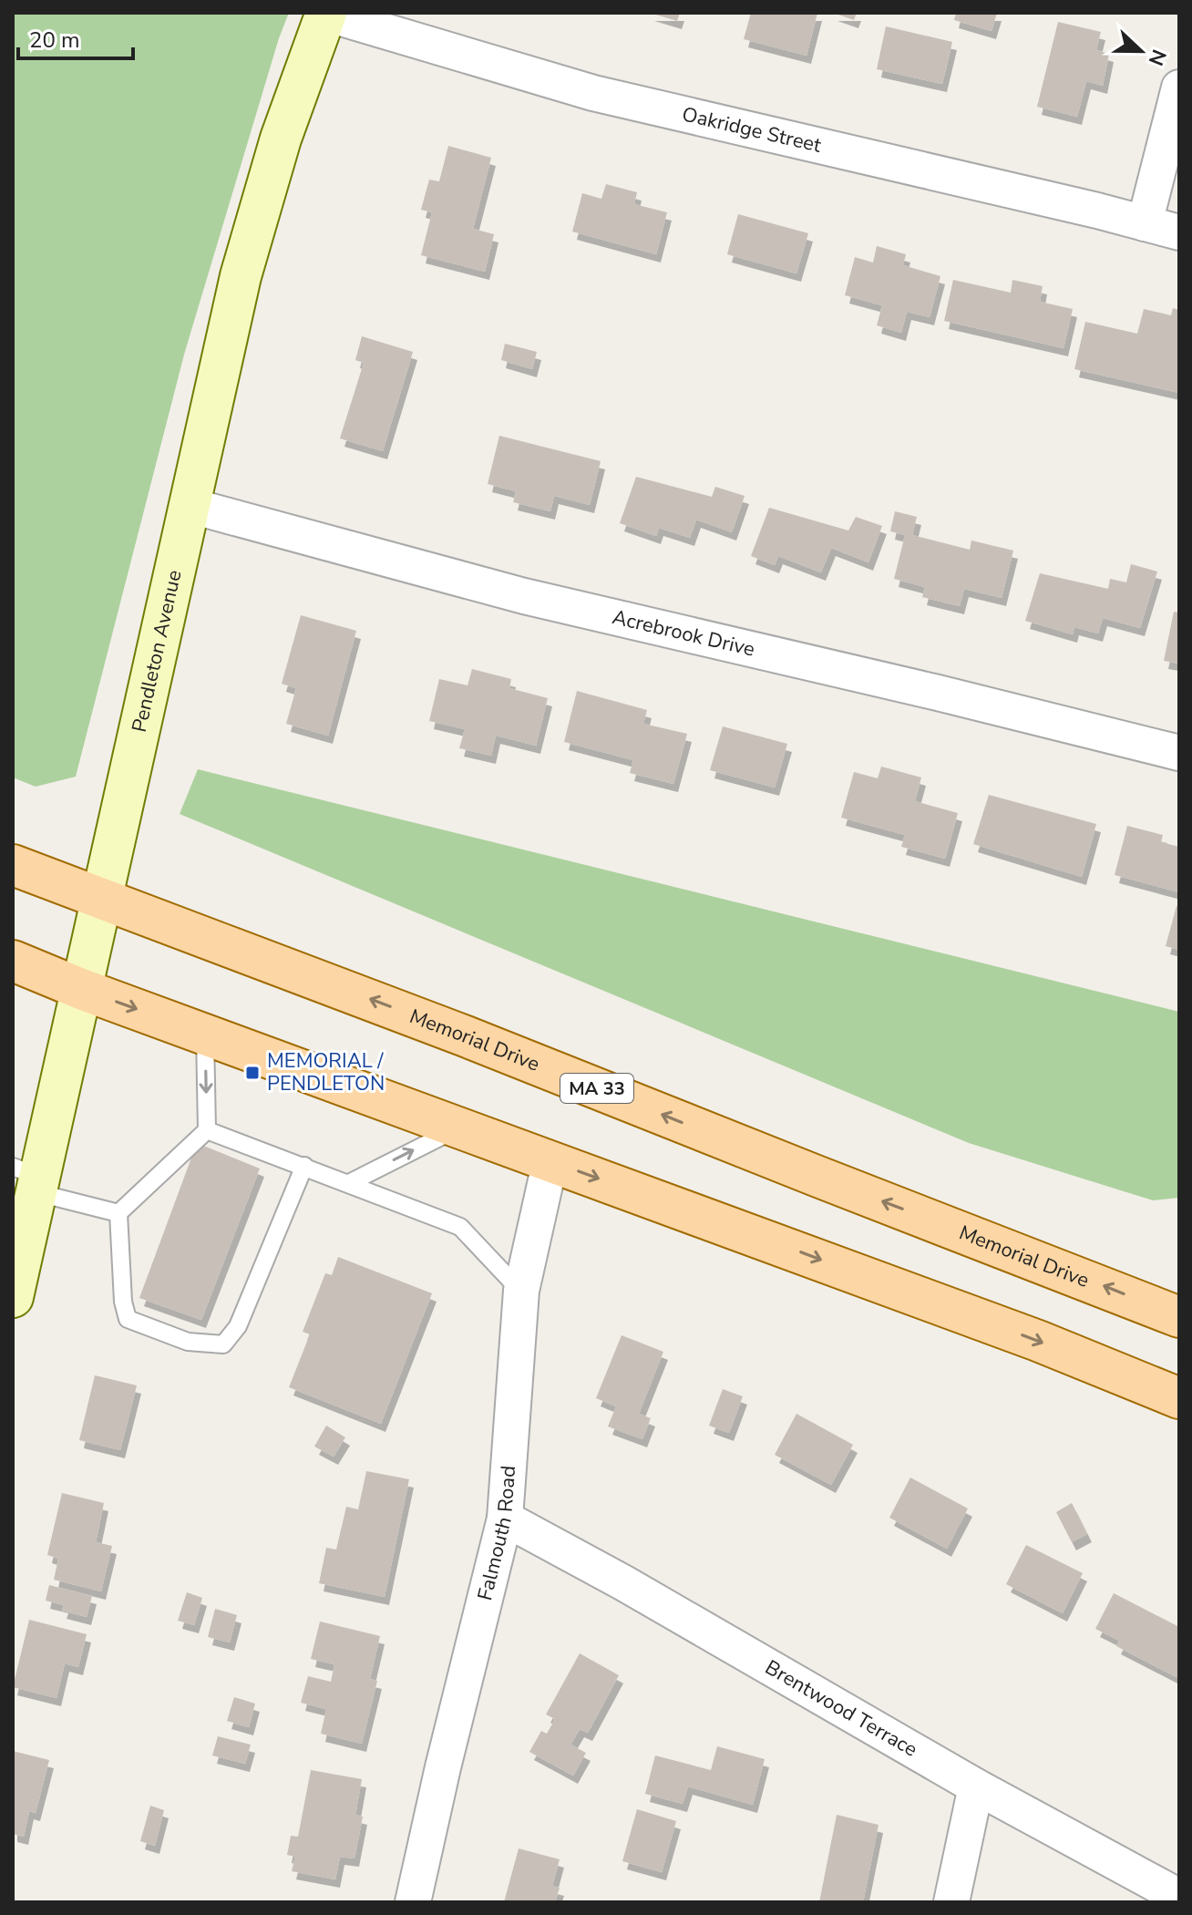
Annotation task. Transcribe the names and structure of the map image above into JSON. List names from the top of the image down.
{
  "streets": {
    "main road": ["Memorial Drive", "MA 33"],
    "street": [
      "Oakridge Street",
      "Acrebrook Drive",
      "Pendleton Avenue",
      "Falmouth Road",
      "Brentwood Terrace"
    ]
  },
  "crossings": [
    ["Oakridge Street", "Pendleton Avenue"],
    ["Acrebrook Drive", "Pendleton Avenue"],
    ["Pendleton Avenue", "Memorial Drive"],
    ["Falmouth Road", "Brentwood Terrace"]
  ],
  "places": {
    "transit": ["MEMORIAL / PENDLETON"]
  },
  "scale_bar": "20 m",
  "north": "right"
}
